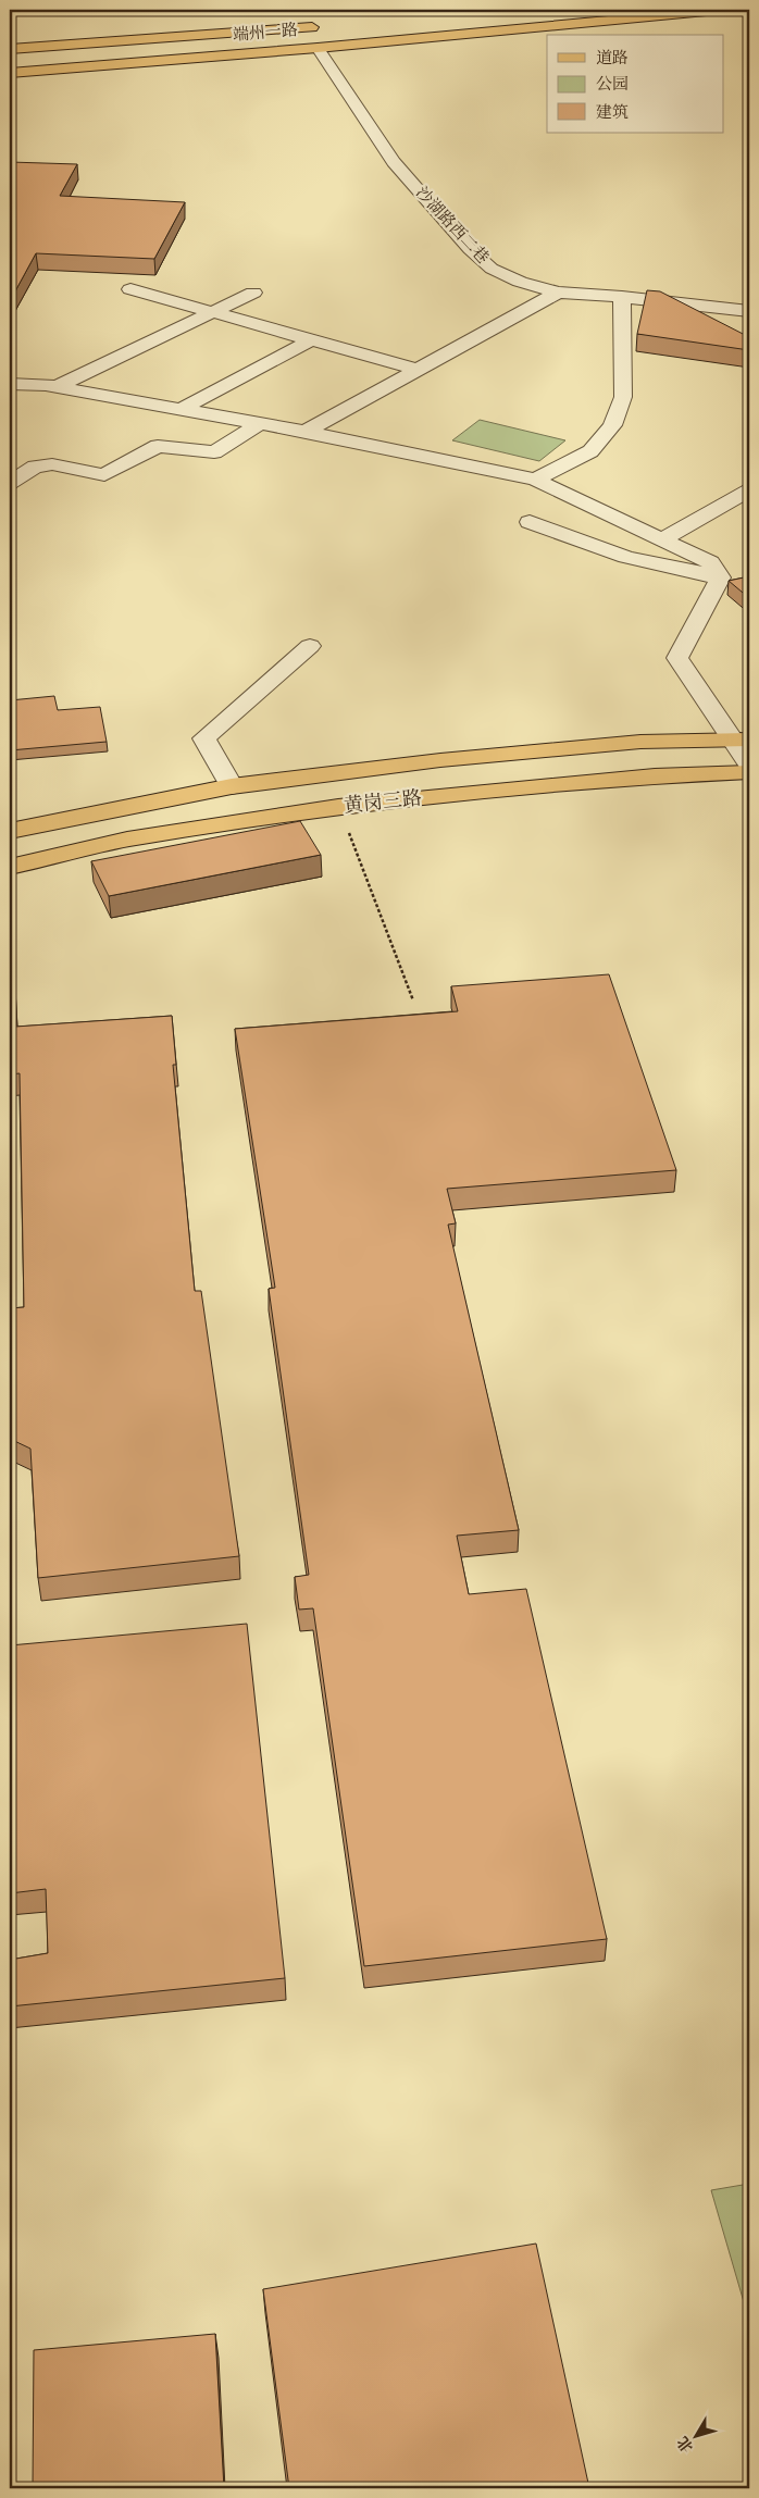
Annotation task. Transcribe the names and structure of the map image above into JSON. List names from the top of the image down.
{
  "streets": {
    "main road": ["端州一路", "黄岗三路"],
    "street": ["沙湖路西二巷"]
  },
  "crossings": [
    ["端州一路", "沙湖路西二巷"]
  ],
  "legend": ["道路", "公园", "建筑"],
  "north": "bottom left"
}
